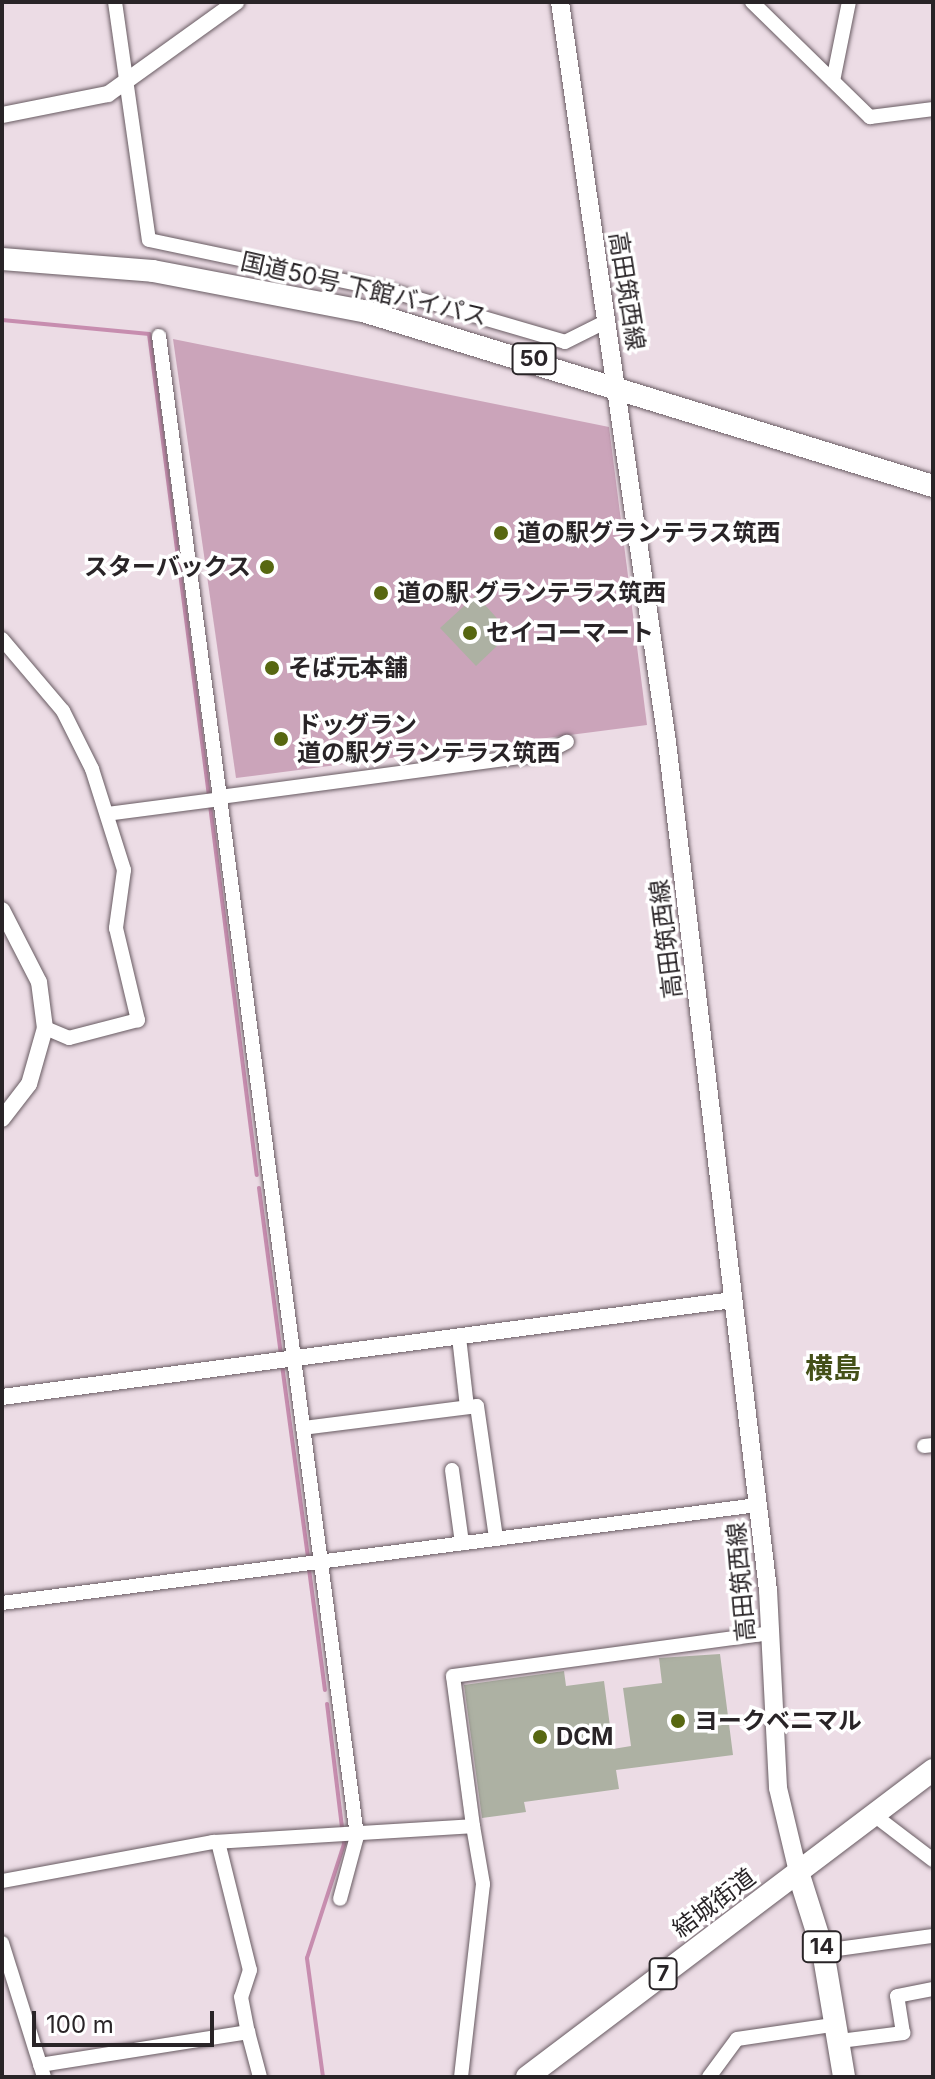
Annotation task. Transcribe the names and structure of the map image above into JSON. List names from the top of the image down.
{
  "streets": {
    "main road": [
      "国道50号 下館バイパス",
      "高田筑西線",
      "50",
      "結城街道",
      "14",
      "7"
    ]
  },
  "crossings": [
    ["国道50号 下館バイパス", "高田筑西線"],
    ["高田筑西線", "結城街道"],
    ["高田筑西線", "14"],
    ["結城街道", "14"]
  ],
  "districts": ["横島"],
  "places": [
    "道の駅グランテラス筑西",
    "スターバックス",
    "道の駅 グランテラス筑西",
    "セイコーマート",
    "そば元本舗",
    "ドッグラン 道の駅グランテラス筑西",
    "ヨークベニマル",
    "DCM"
  ],
  "scale_bar": "100 m"
}
